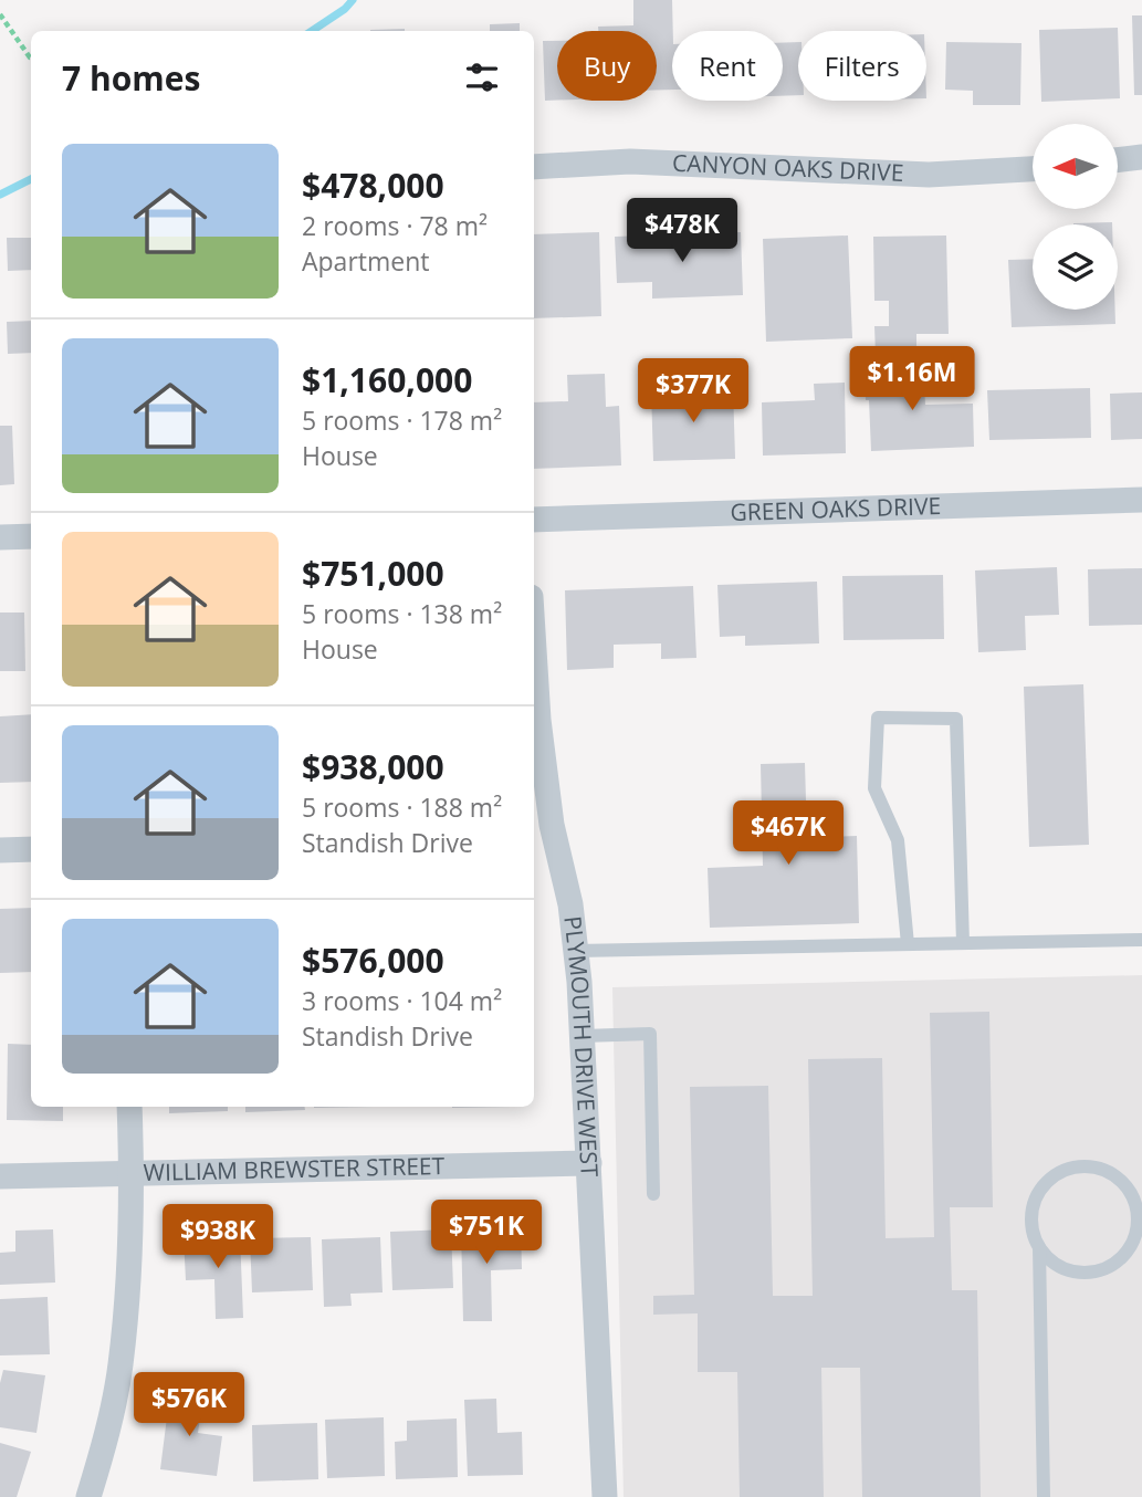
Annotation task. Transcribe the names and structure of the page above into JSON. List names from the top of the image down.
{
  "streets": {
    "street": [
      "CANYON OAKS DRIVE",
      "GREEN OAKS DRIVE",
      "PLYMOUTH DRIVE WEST",
      "WILLIAM BREWSTER STREET"
    ]
  },
  "crossings": [
    ["PLYMOUTH DRIVE WEST", "WILLIAM BREWSTER STREET"]
  ],
  "north": "left",
  "page": {
    "chip": ["Buy", "Rent", "Filters"],
    "heading": "7 homes",
    "list": [
      {
        "name": "$478,000",
        "note": "2 rooms · 78 m² · Apartment"
      },
      {
        "name": "$1,160,000",
        "note": "5 rooms · 178 m² · House"
      },
      {
        "name": "$751,000",
        "note": "5 rooms · 138 m² · House"
      },
      {
        "name": "$938,000",
        "note": "5 rooms · 188 m² · Standish Drive"
      },
      {
        "name": "$576,000",
        "note": "3 rooms · 104 m² · Standish Drive"
      }
    ],
    "price": [
      "$478K",
      "$1.16M",
      "$377K",
      "$467K",
      "$751K",
      "$938K",
      "$576K"
    ]
  }
}
